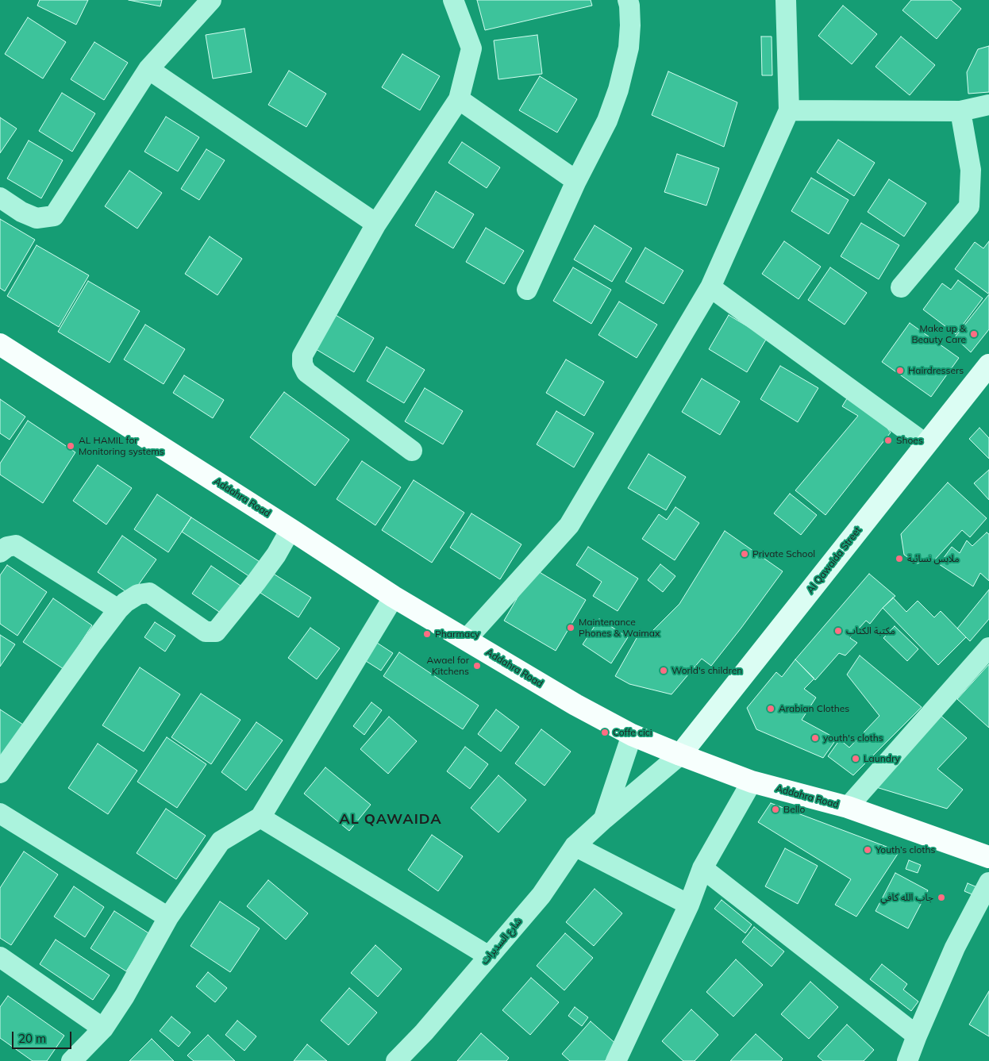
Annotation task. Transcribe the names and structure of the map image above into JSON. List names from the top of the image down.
{
  "streets": {
    "main road": ["Addahra Road", "Al Qawaida Street"],
    "street": ["شارع السديرات"]
  },
  "crossings": [
    ["Addahra Road", "Al Qawaida Street"],
    ["Addahra Road", "شارع السديرات"],
    ["Al Qawaida Street", "شارع السديرات"]
  ],
  "districts": ["AL QAWAIDA"],
  "places": [
    "Make up & Beauty Care",
    "Hairdressers",
    "Shoes",
    "AL HAMIL for Monitoring systems",
    "Private School",
    "ملابس نسائية",
    "Maintenance Phones & Waimax",
    "مكتبة الكتاب",
    "Pharmacy",
    "Awael for Kitchens",
    "World's children",
    "Arabian Clothes",
    "Coffe cici",
    "youth's cloths",
    "Laundry",
    "Bello",
    "Youth’s cloths",
    "جاب الله كافي"
  ],
  "scale_bar": "20 m"
}
